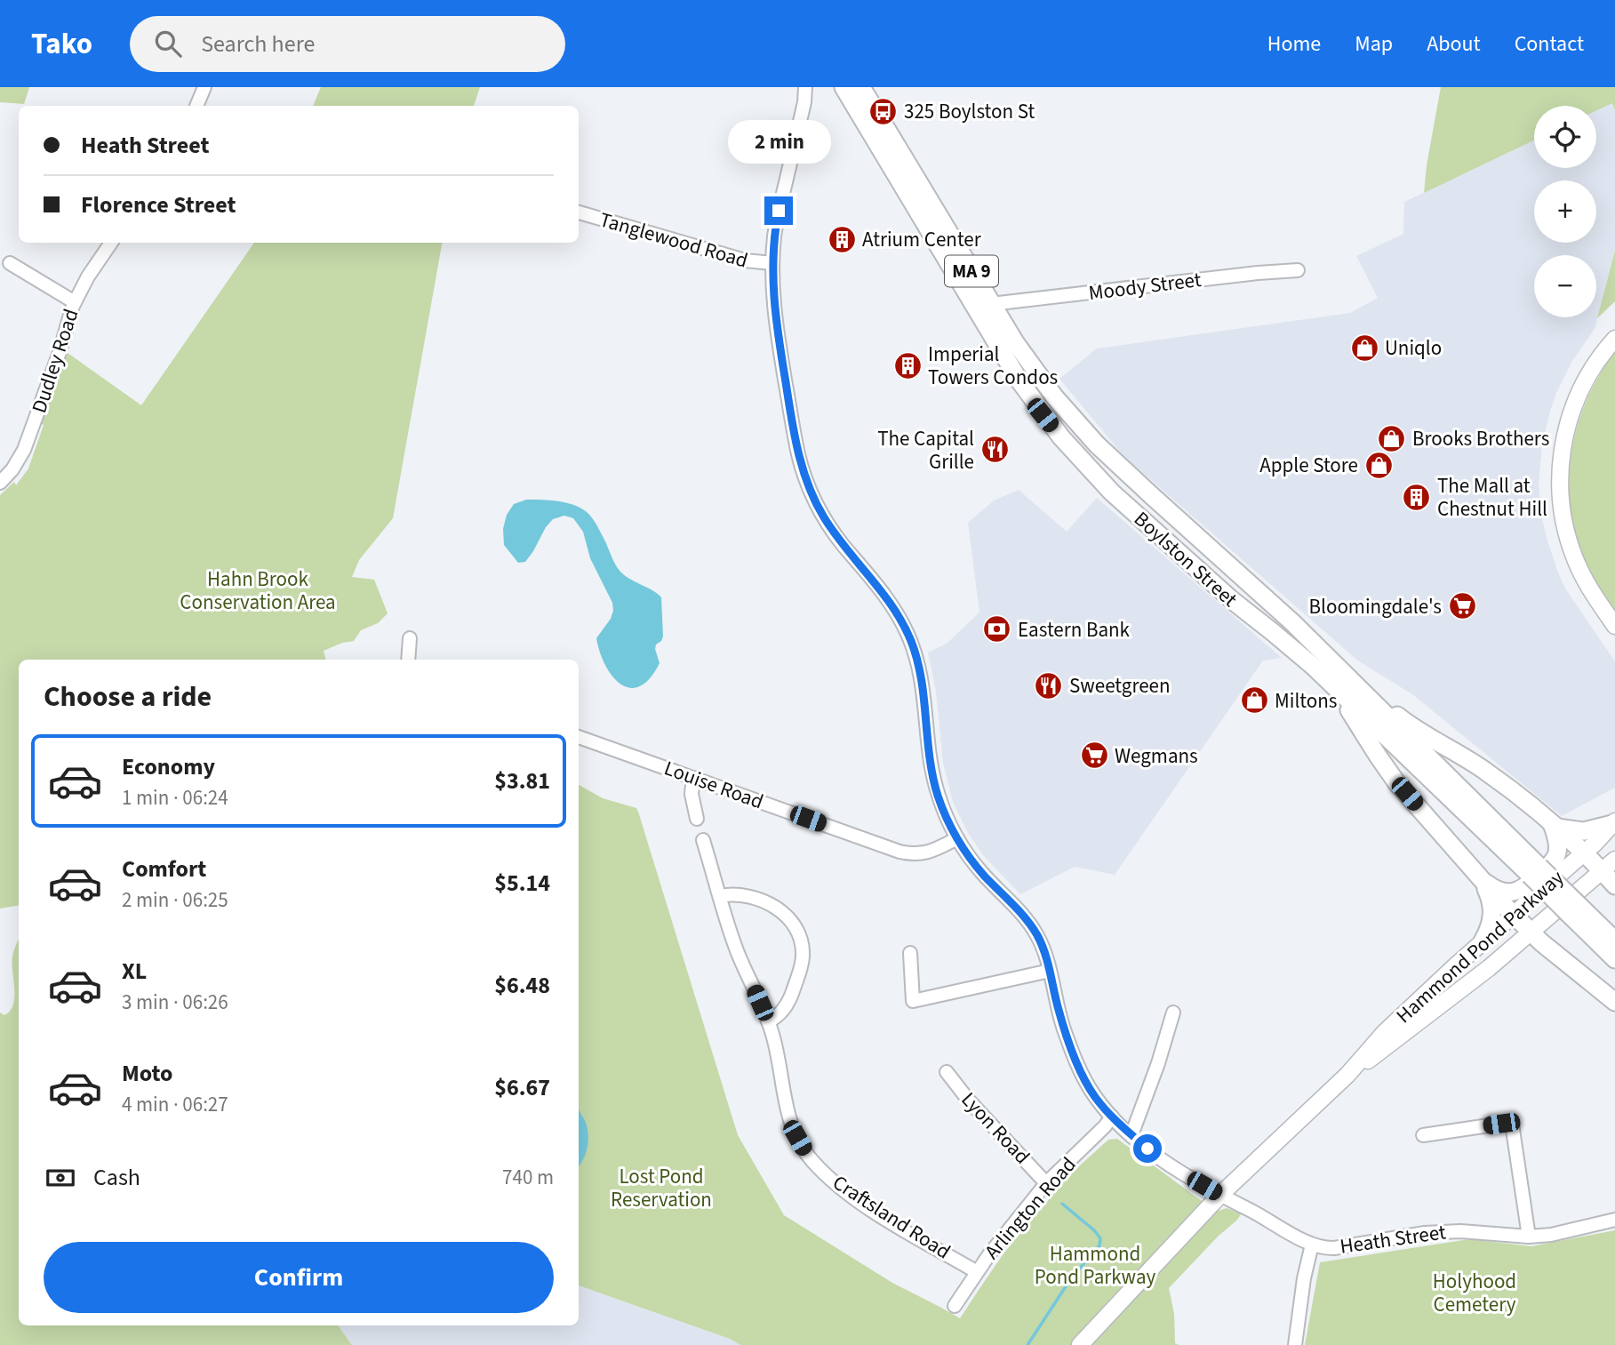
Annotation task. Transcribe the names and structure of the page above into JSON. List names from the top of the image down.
{
  "streets": {
    "highway": ["MA 9", "Boylston Street"],
    "main road": ["Hammond Pond Parkway"],
    "street": [
      "Tanglewood Road",
      "Moody Street",
      "Dudley Road",
      "Louise Road",
      "Lyon Road",
      "Arlington Road",
      "Craftsland Road",
      "Heath Street"
    ]
  },
  "crossings": [
    ["Tanglewood Road", "Heath Street"],
    ["Moody Street", "Boylston Street"],
    ["Louise Road", "Heath Street"],
    ["Hammond Pond Parkway", "Heath Street"],
    ["Lyon Road", "Arlington Road"],
    ["Arlington Road", "Craftsland Road"],
    ["Arlington Road", "Heath Street"]
  ],
  "parks": [
    "Hahn Brook Conservation Area",
    "Lost Pond Reservation",
    "Hammond Pond Parkway",
    "Holyhood Cemetery"
  ],
  "places": {
    "bus stop": ["325 Boylston St"],
    "building": ["Atrium Center", "Imperial Towers Condos", "The Mall at Chestnut Hill"],
    "shop": [
      "Uniqlo",
      "Brooks Brothers",
      "Apple Store",
      "Miltons"
    ],
    "restaurant": ["The Capital Grille", "Sweetgreen"],
    "supermarket": ["Bloomingdale's", "Wegmans"],
    "bank": ["Eastern Bank"]
  },
  "page": {
    "header": "Tako",
    "search": "Search here",
    "nav": [
      "Home",
      "Map",
      "About",
      "Contact"
    ],
    "map_buttons": ["+", "−"],
    "banner": ["Heath Street", "Florence Street"],
    "bubble": "2 min",
    "heading": "Choose a ride",
    "list": [
      {
        "name": "Economy",
        "note": "1 min · 06:24",
        "value": "$3.81"
      },
      {
        "name": "Comfort",
        "note": "2 min · 06:25",
        "value": "$5.14"
      },
      {
        "name": "XL",
        "note": "3 min · 06:26",
        "value": "$6.48"
      },
      {
        "name": "Moto",
        "note": "4 min · 06:27",
        "value": "$6.67"
      }
    ],
    "pay": ["Cash", "740 m"],
    "buttons": "Confirm"
  }
}
